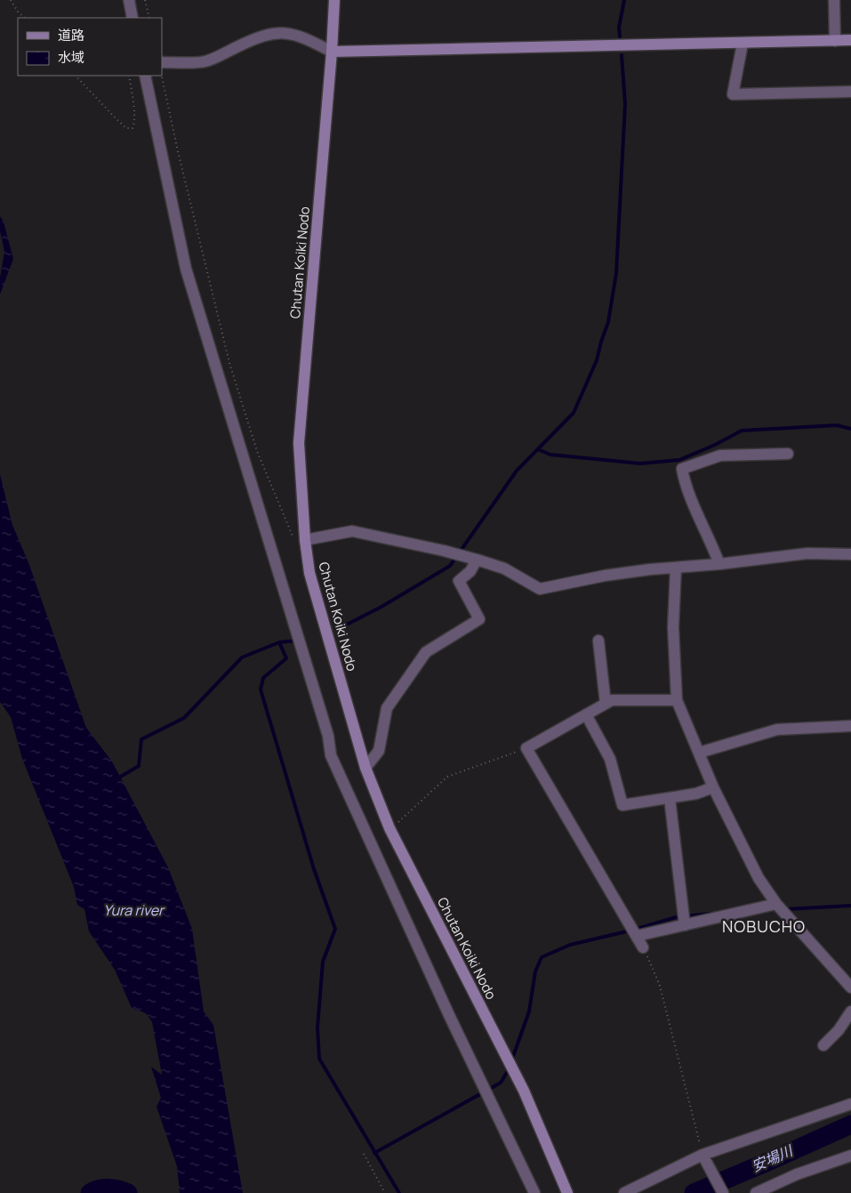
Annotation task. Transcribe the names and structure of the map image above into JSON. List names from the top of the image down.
{
  "streets": {
    "street": ["Chutan Koiki Nodo"]
  },
  "districts": ["NOBUCHO"],
  "water": ["Yura river", "安場川"],
  "legend": ["道路", "水域"]
}
